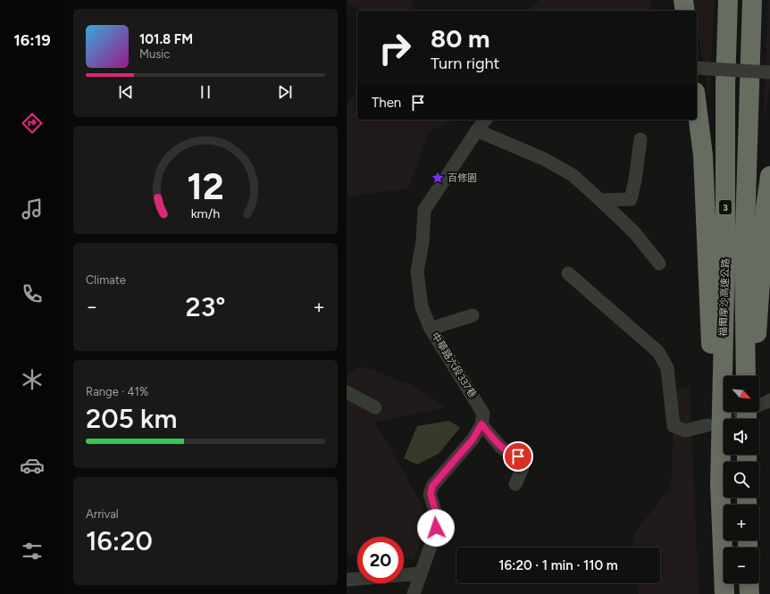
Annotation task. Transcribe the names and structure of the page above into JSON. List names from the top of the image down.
{
  "streets": {
    "highway": ["3", "福爾摩沙高速公路"],
    "lane": ["中華路六段337巷"]
  },
  "places": {
    "place": ["百修園"]
  },
  "north": "bottom right",
  "page": {
    "tabs": "16:19",
    "turn": ["80 m", "Turn right"],
    "song": ["101.8 FM", "Music"],
    "then": "Then",
    "tile": [
      "Climate",
      ["Range · 41%", "205 km"],
      ["Arrival", "16:20"]
    ],
    "heat": ["−", "23°", "+"],
    "map_buttons": ["+", "−"],
    "limit": "20",
    "trip": "16:20 · 1 min · 110 m",
    "gauge": ["12", "km/h"]
  }
}
